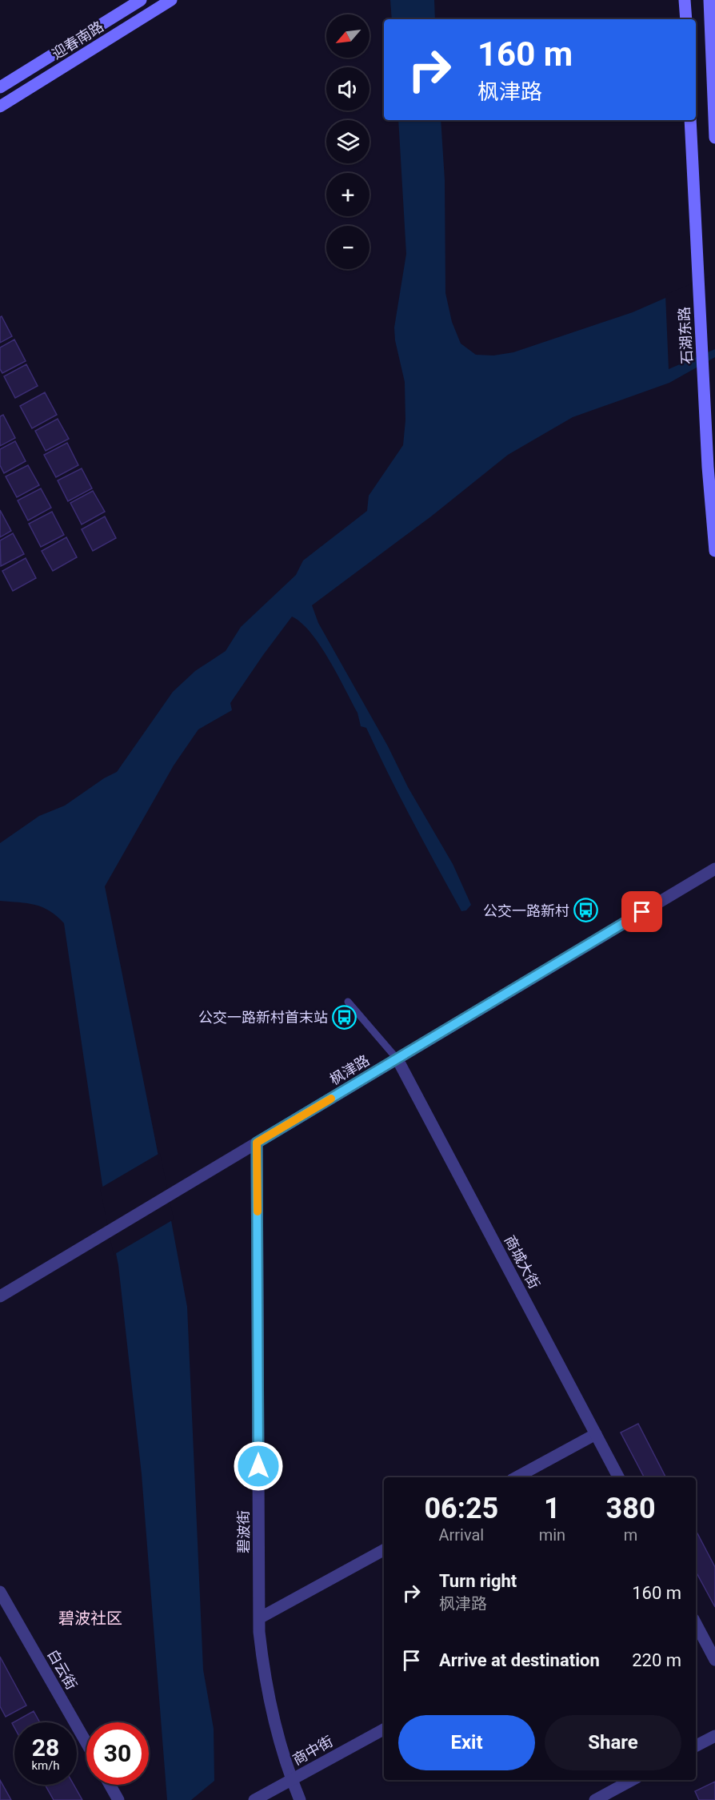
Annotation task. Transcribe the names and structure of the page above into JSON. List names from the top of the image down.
{
  "streets": {
    "main road": ["迎春南路", "石湖东路"],
    "street": [
      "枫津路",
      "商城大街",
      "碧波街",
      "白云街",
      "商中街"
    ]
  },
  "crossings": [
    ["枫津路", "商城大街"],
    ["枫津路", "碧波街"],
    ["碧波街", "商中街"]
  ],
  "districts": ["碧波社区"],
  "places": {
    "bus stop": ["公交一路新村", "公交一路新村首末站"]
  },
  "north": "bottom left",
  "page": {
    "map_buttons": ["+", "−"],
    "turn": ["160 m", "枫津路"],
    "eta": [
      "06:25",
      "Arrival",
      "1",
      "min",
      "380",
      "m"
    ],
    "list": [
      {
        "name": "Turn right",
        "note": "枫津路",
        "value": "160 m"
      },
      {
        "name": "Arrive at destination",
        "value": "220 m"
      }
    ],
    "buttons": ["Exit", "Share"],
    "speed": "28 km/h",
    "limit": "30"
  }
}
